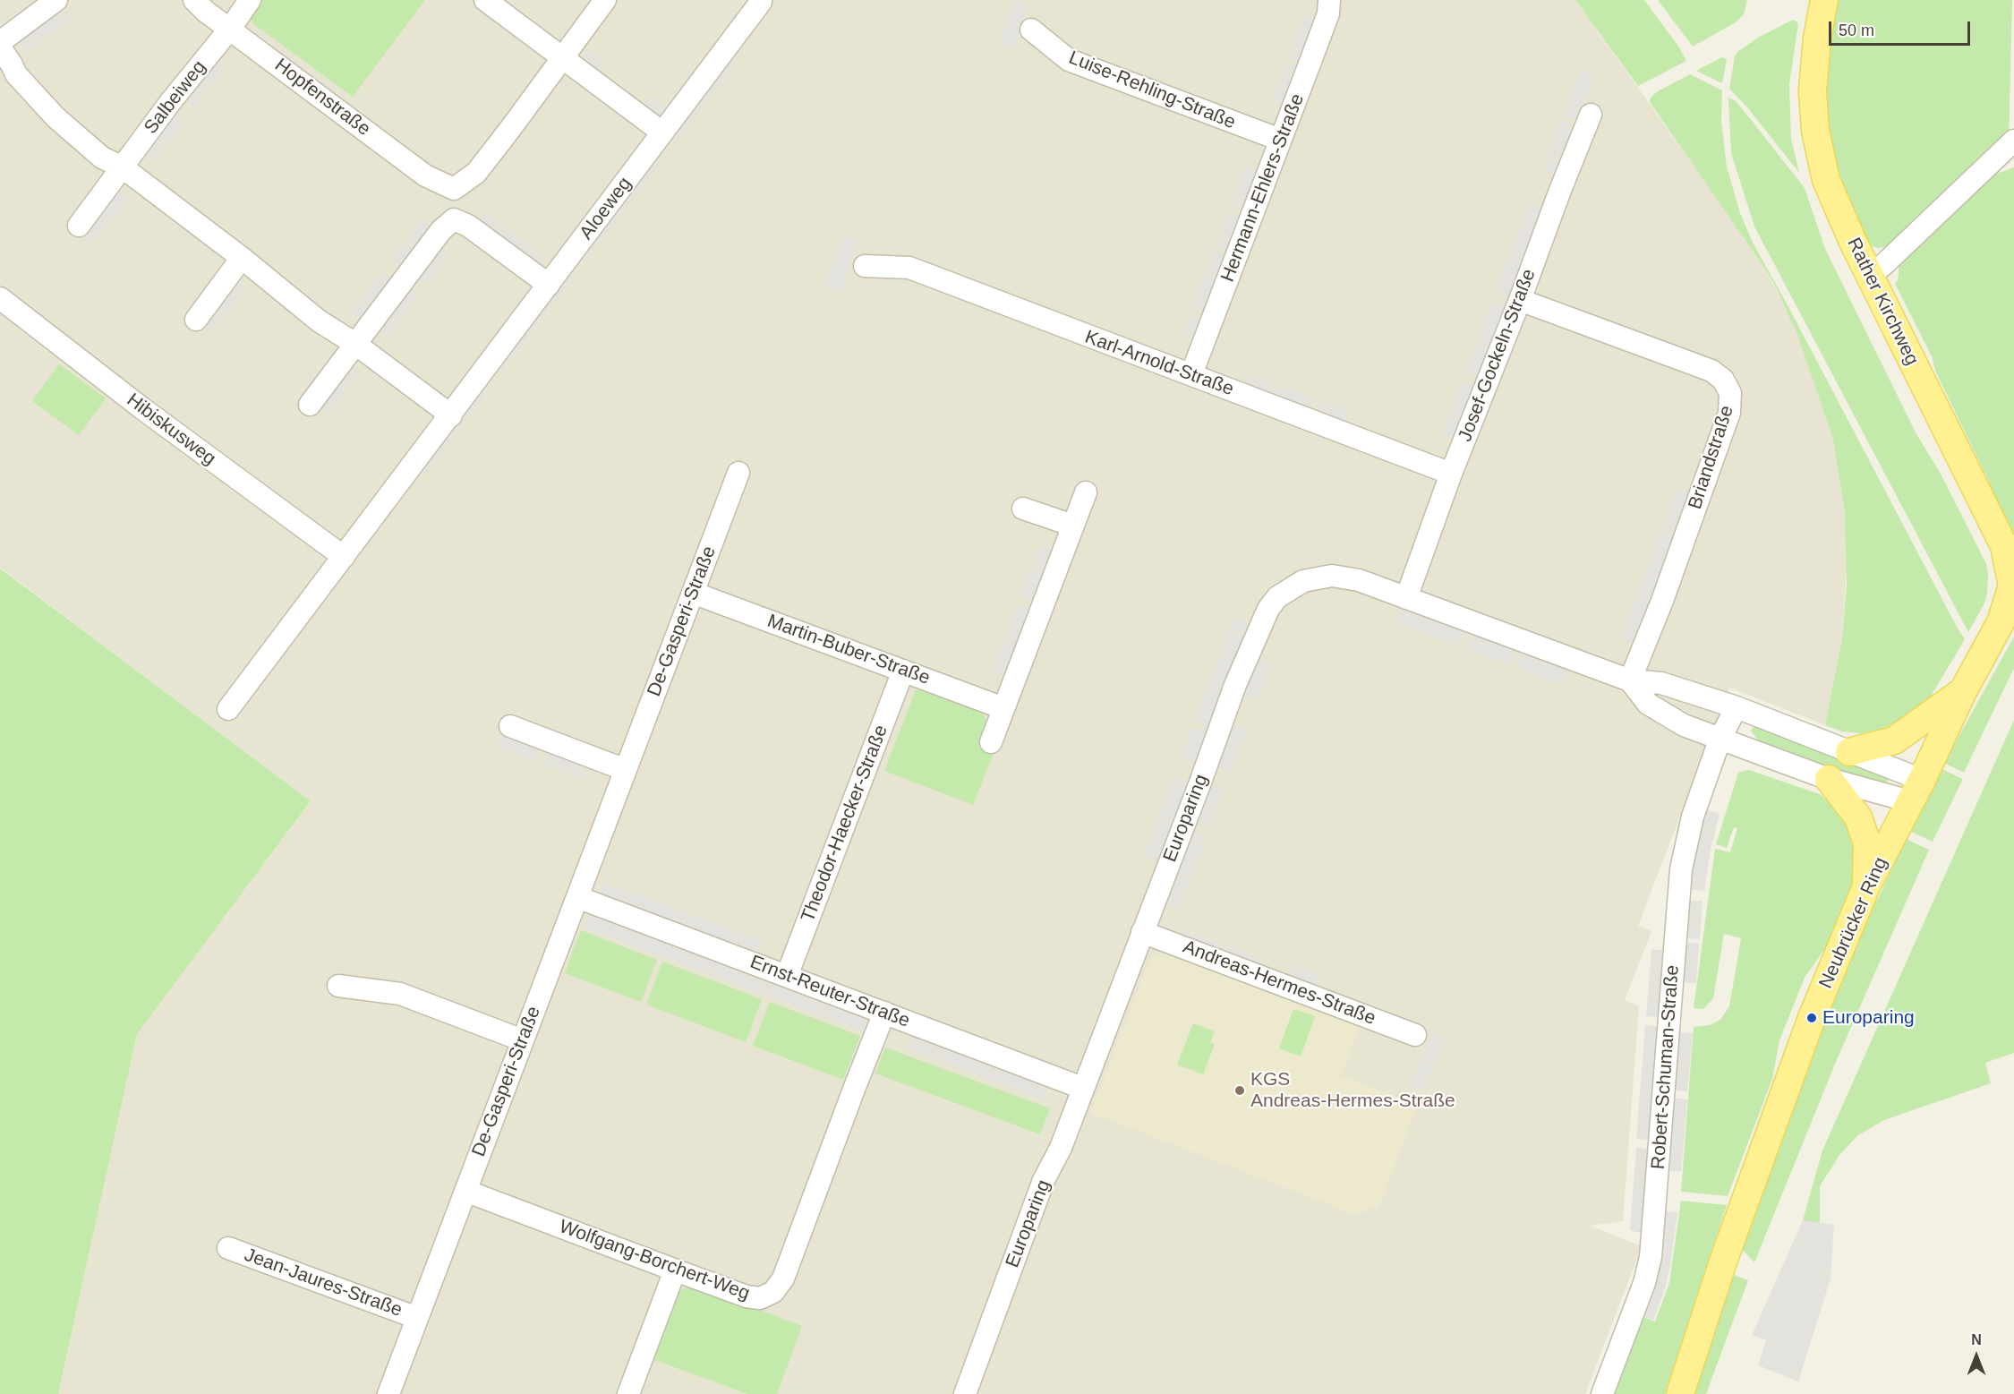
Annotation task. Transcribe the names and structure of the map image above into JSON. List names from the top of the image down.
{
  "streets": {
    "main road": ["Rather Kirchweg", "Neubrücker Ring"],
    "street": [
      "Luise-Rehling-Straße",
      "Salbeiweg",
      "Hopfenstraße",
      "Hermann-Ehlers-Straße",
      "Aloeweg",
      "Josef-Gockeln-Straße",
      "Karl-Arnold-Straße",
      "Hibiskusweg",
      "Briandstraße",
      "De-Gasperi-Straße",
      "Martin-Buber-Straße",
      "Europaring",
      "Theodor-Haecker-Straße",
      "Andreas-Hermes-Straße",
      "Ernst-Reuter-Straße",
      "Robert-Schuman-Straße",
      "Wolfgang-Borchert-Weg",
      "Jean-Jaures-Straße"
    ]
  },
  "crossings": [
    ["Luise-Rehling-Straße", "Hermann-Ehlers-Straße"],
    ["Salbeiweg", "Hopfenstraße"],
    ["Hermann-Ehlers-Straße", "Karl-Arnold-Straße"],
    ["Aloeweg", "Hibiskusweg"],
    ["Rather Kirchweg", "Neubrücker Ring"],
    ["Josef-Gockeln-Straße", "Karl-Arnold-Straße"],
    ["Josef-Gockeln-Straße", "Briandstraße"],
    ["Josef-Gockeln-Straße", "Europaring"],
    ["Briandstraße", "Europaring"],
    ["De-Gasperi-Straße", "Martin-Buber-Straße"],
    ["De-Gasperi-Straße", "Ernst-Reuter-Straße"],
    ["De-Gasperi-Straße", "Wolfgang-Borchert-Weg"],
    ["De-Gasperi-Straße", "Jean-Jaures-Straße"],
    ["Martin-Buber-Straße", "Theodor-Haecker-Straße"],
    ["Europaring", "Neubrücker Ring"],
    ["Europaring", "Andreas-Hermes-Straße"],
    ["Europaring", "Ernst-Reuter-Straße"],
    ["Theodor-Haecker-Straße", "Ernst-Reuter-Straße"],
    ["Ernst-Reuter-Straße", "Wolfgang-Borchert-Weg"]
  ],
  "places": ["Europaring", "KGS Andreas-Hermes-Straße"],
  "scale_bar": "50 m",
  "north": "top"
}
